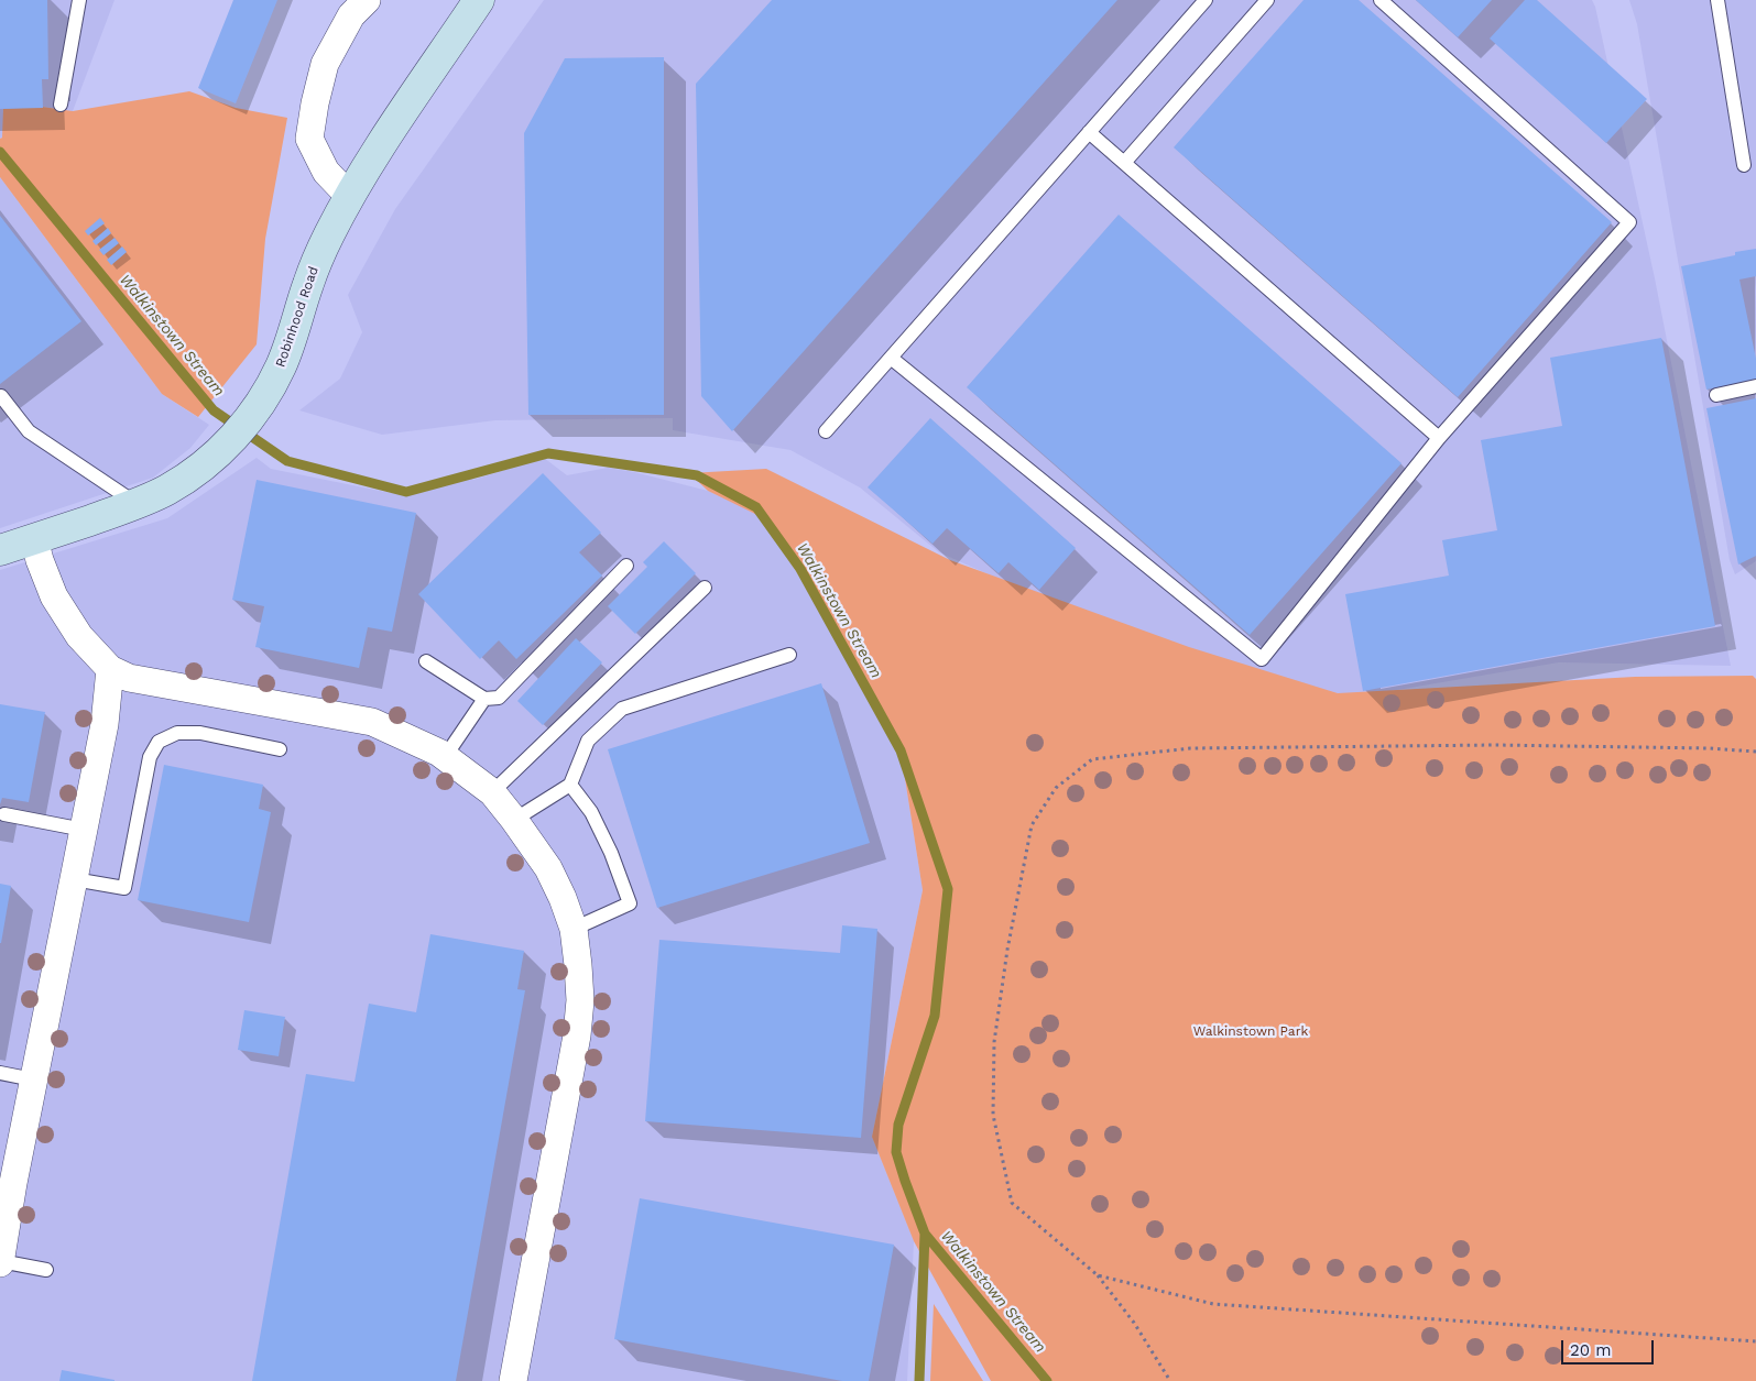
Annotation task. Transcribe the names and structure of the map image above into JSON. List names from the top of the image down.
{
  "streets": {
    "street": ["Robinhood Road"]
  },
  "water": ["Walkinstown Stream"],
  "parks": ["Walkinstown Park"],
  "scale_bar": "20 m"
}
